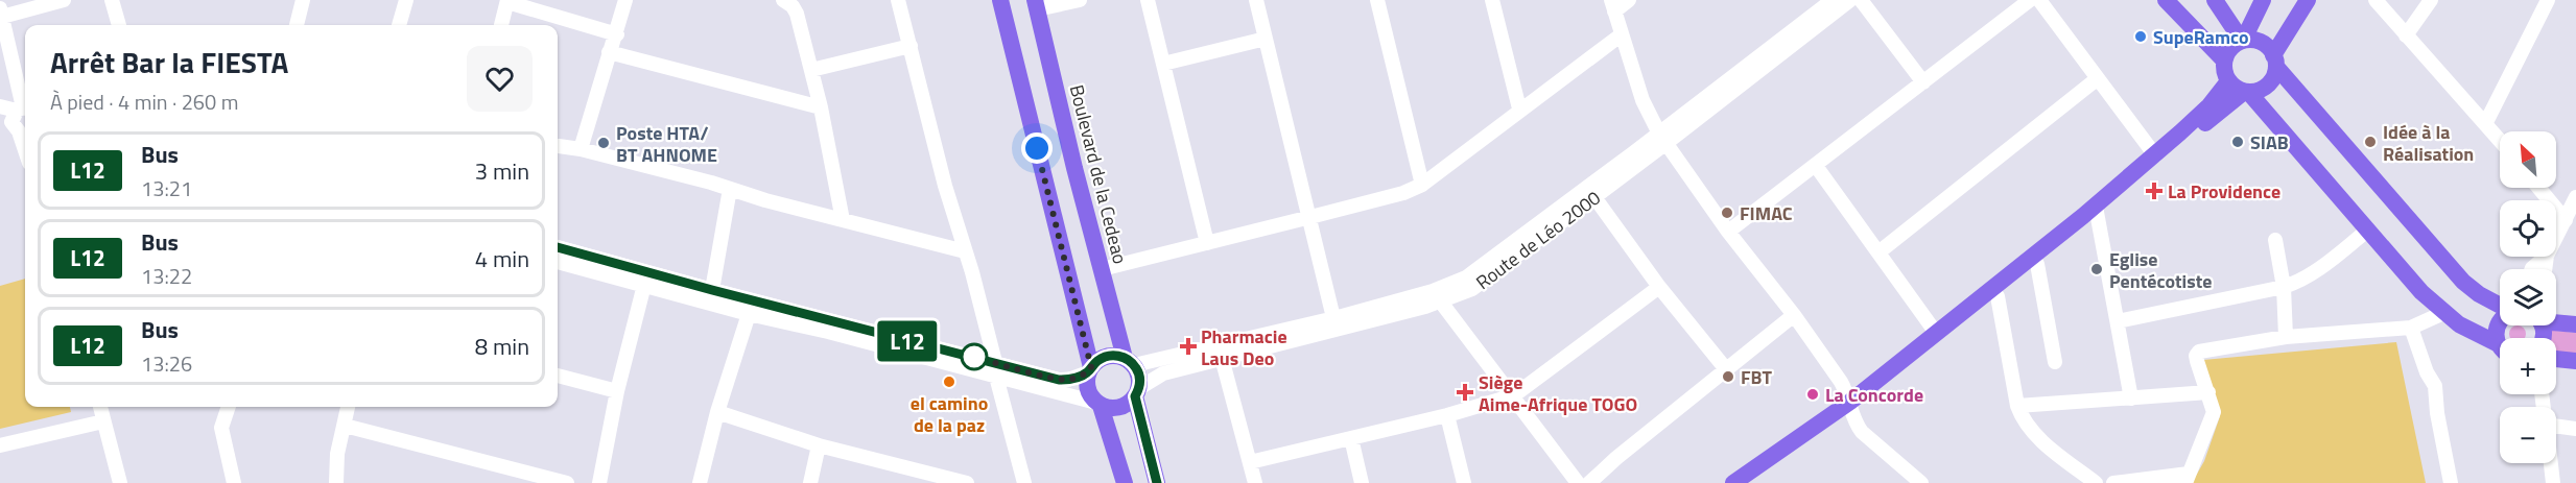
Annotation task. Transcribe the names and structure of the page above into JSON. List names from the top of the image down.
{
  "streets": {
    "main road": ["Boulevard de la Cedeao"],
    "street": ["Route de Léo 2000"]
  },
  "crossings": [
    ["Boulevard de la Cedeao", "Route de Léo 2000"]
  ],
  "places": {
    "other": [
      "SupeRamco",
      "SIAB",
      "Idée à la Réalisation",
      "Poste HTA/ BT AHNOME",
      "FIMAC",
      "Eglise Pentécotiste",
      "FBT",
      "el camino de la paz",
      "La Concorde"
    ],
    "health": ["La Providence", "Pharmacie Laus Deo", "Siège Aime-Afrique TOGO"]
  },
  "lines": ["bus line L12"],
  "north": "top left",
  "page": {
    "on_map": "L12",
    "heading": ["Arrêt Bar la FIESTA", "À pied · 4 min · 260 m"],
    "map_buttons": ["+", "−"],
    "list": [
      {
        "mark": "L12",
        "name": "Bus",
        "note": "13:21",
        "value": "3 min"
      },
      {
        "mark": "L12",
        "name": "Bus",
        "note": "13:22",
        "value": "4 min"
      },
      {
        "mark": "L12",
        "name": "Bus",
        "note": "13:26",
        "value": "8 min"
      }
    ]
  }
}
